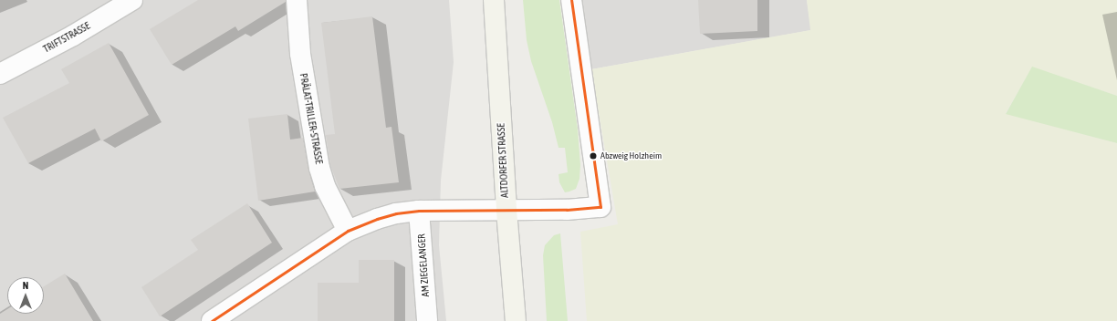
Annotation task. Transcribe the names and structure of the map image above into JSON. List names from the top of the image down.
{
  "streets": {
    "main road": ["ALTDORFER STRASSE"],
    "street": ["TRIFTSTRASSE", "PRÄLAT-TRILLER-STRASSE", "AM ZIEGELANGER"]
  },
  "places": ["Abzweig Holzheim"],
  "north": "top"
}
